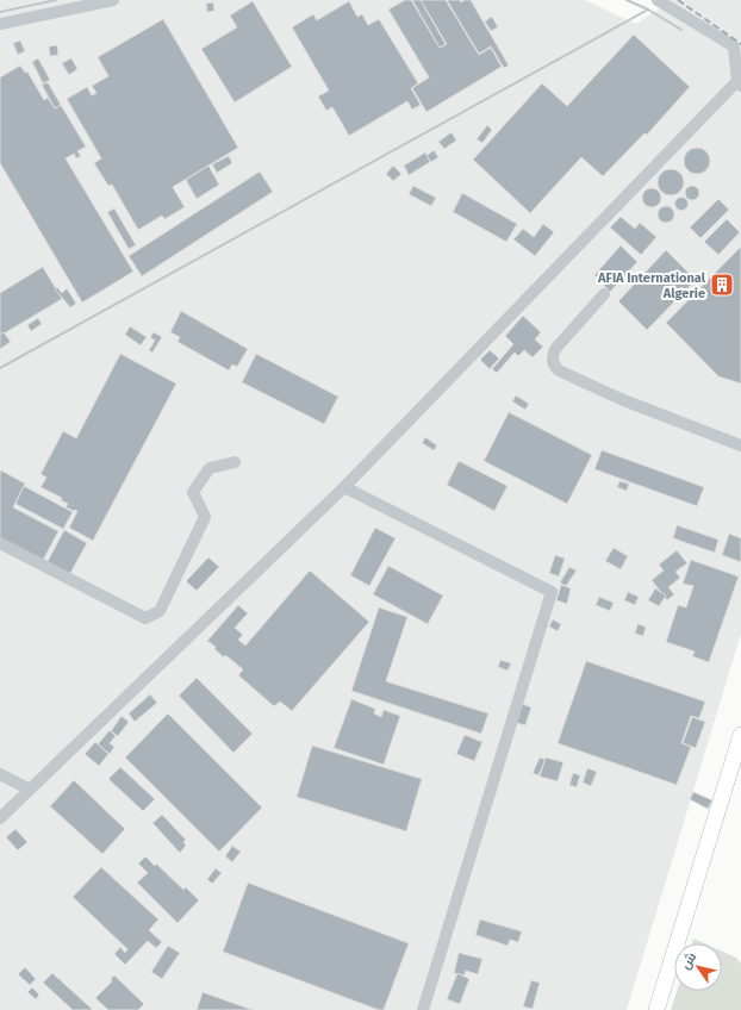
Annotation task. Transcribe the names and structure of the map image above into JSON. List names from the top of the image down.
{
  "places": {
    "building": ["AFIA International Algerie"]
  },
  "north": "top left"
}
